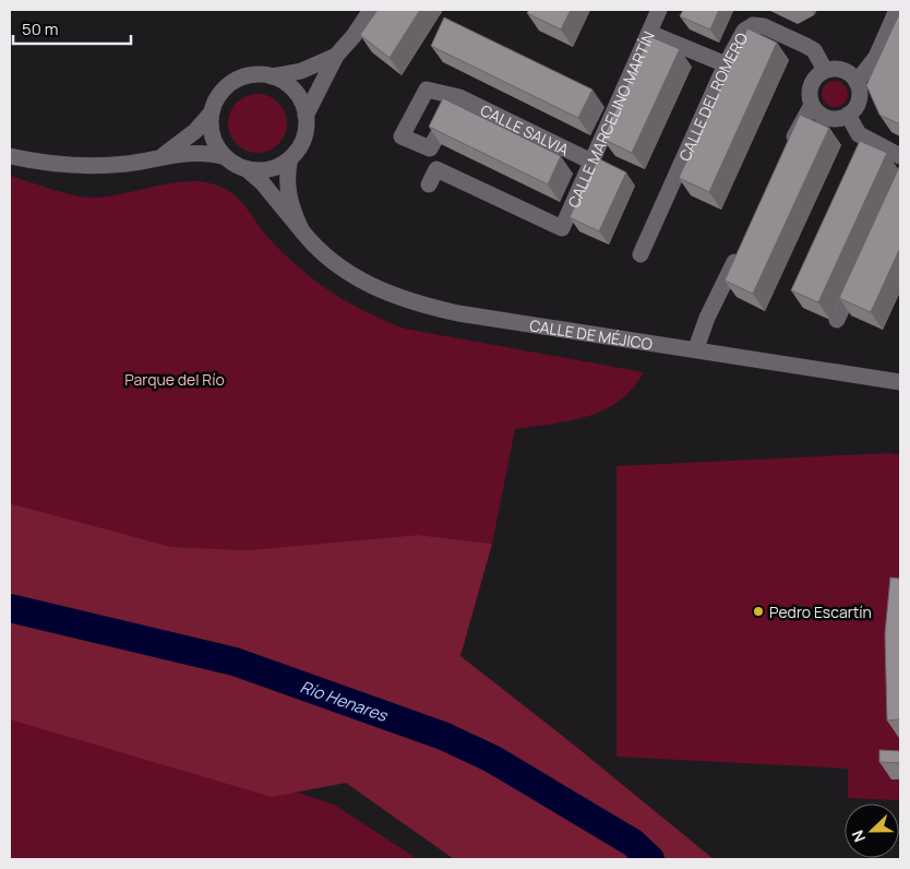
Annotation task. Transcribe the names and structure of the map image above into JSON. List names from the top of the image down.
{
  "streets": {
    "street": [
      "CALLE DEL ROMERO",
      "CALLE MARCELINO MARTÍN",
      "CALLE SALVIA",
      "CALLE DE MÉJICO"
    ]
  },
  "crossings": [
    ["CALLE MARCELINO MARTÍN", "CALLE SALVIA"]
  ],
  "water": ["Río Henares"],
  "parks": ["Parque del Río"],
  "places": ["Pedro Escartín"],
  "scale_bar": "50 m",
  "north": "left"
}
